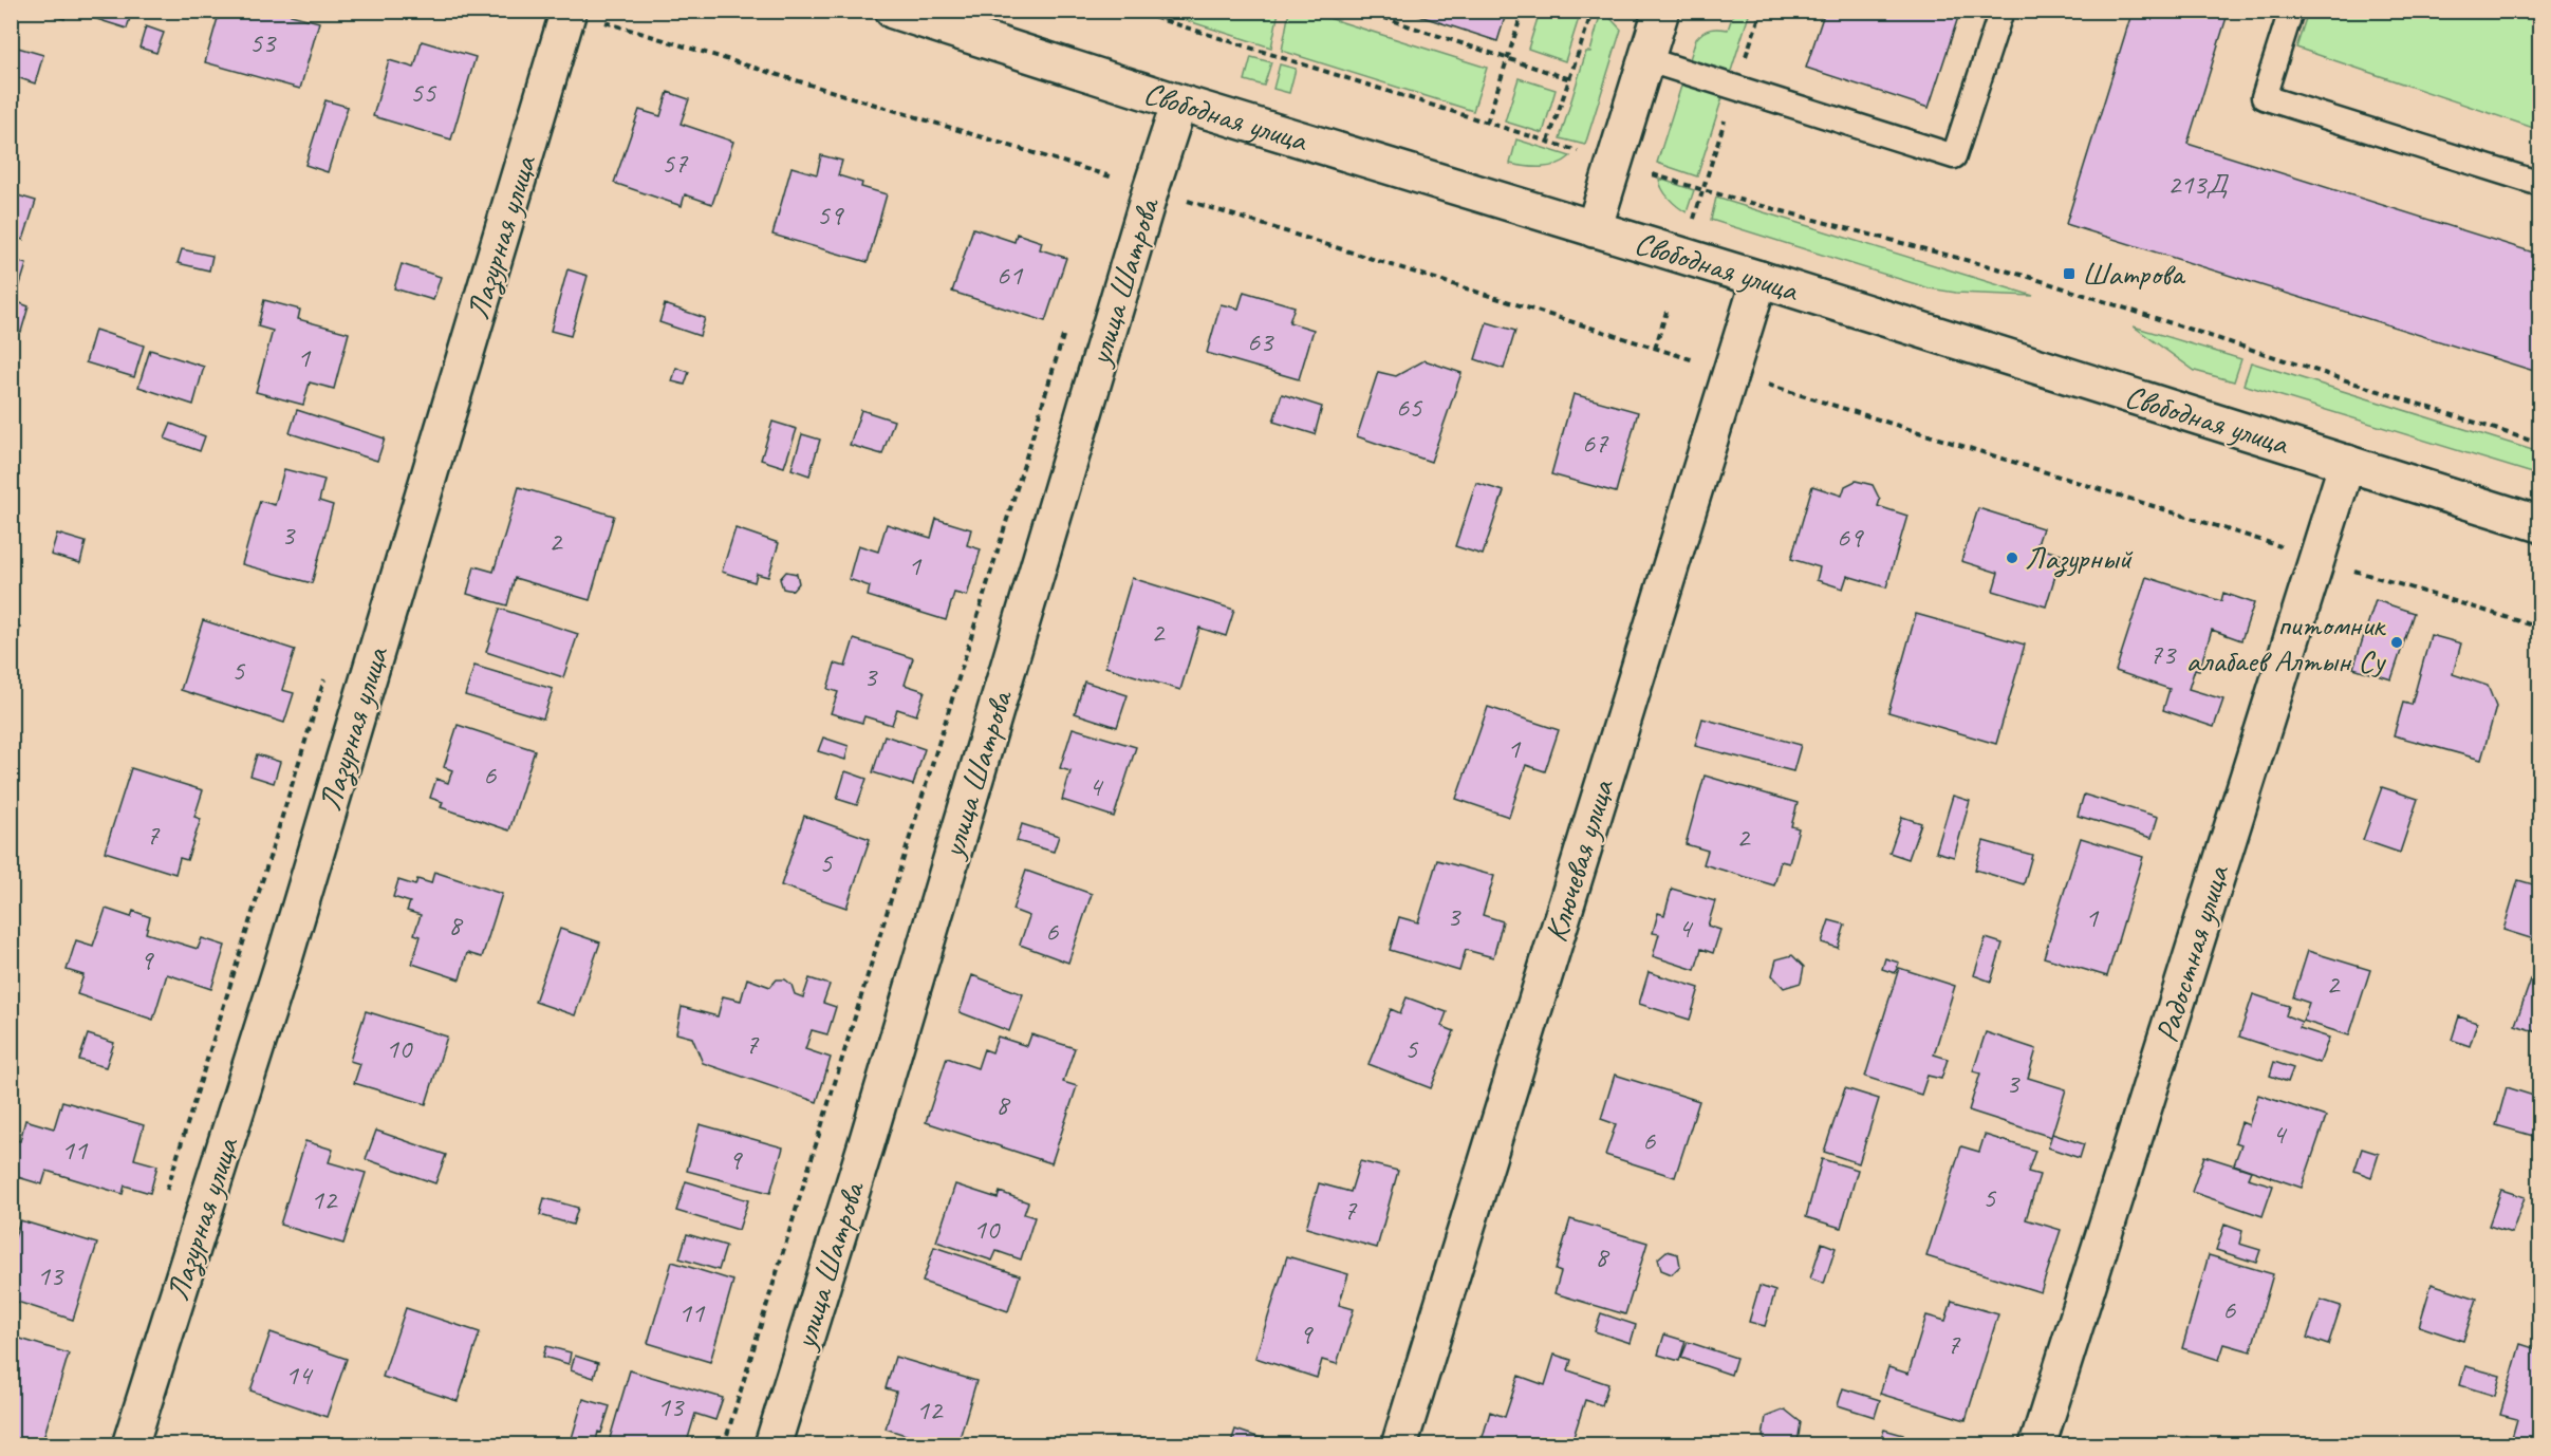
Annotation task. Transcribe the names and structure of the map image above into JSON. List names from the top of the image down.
{
  "streets": {
    "street": [
      "Свободная улица",
      "Лазурная улица",
      "улица Шатрова",
      "Ключевая улица",
      "Радостная улица"
    ]
  },
  "crossings": [
    ["Свободная улица", "улица Шатрова"],
    ["Свободная улица", "Ключевая улица"],
    ["Свободная улица", "Радостная улица"]
  ],
  "places": {
    "transit": ["Шатрова"],
    "other": ["Лазурный", "питомник алабаев Алтын Су"]
  },
  "house_numbers": [
    "53",
    "55",
    "57",
    "213Д",
    "59",
    "61",
    "63",
    "1",
    "65",
    "67",
    "3",
    "69",
    "2",
    "1",
    "2",
    "73",
    "5",
    "3",
    "1",
    "6",
    "4",
    "7",
    "2",
    "5",
    "3",
    "1",
    "8",
    "4",
    "6",
    "9",
    "2",
    "7",
    "10",
    "5",
    "3",
    "8",
    "4",
    "6",
    "11",
    "9",
    "5",
    "12",
    "7",
    "10",
    "8",
    "13",
    "6",
    "11",
    "9",
    "7",
    "14",
    "13",
    "12"
  ]
}
